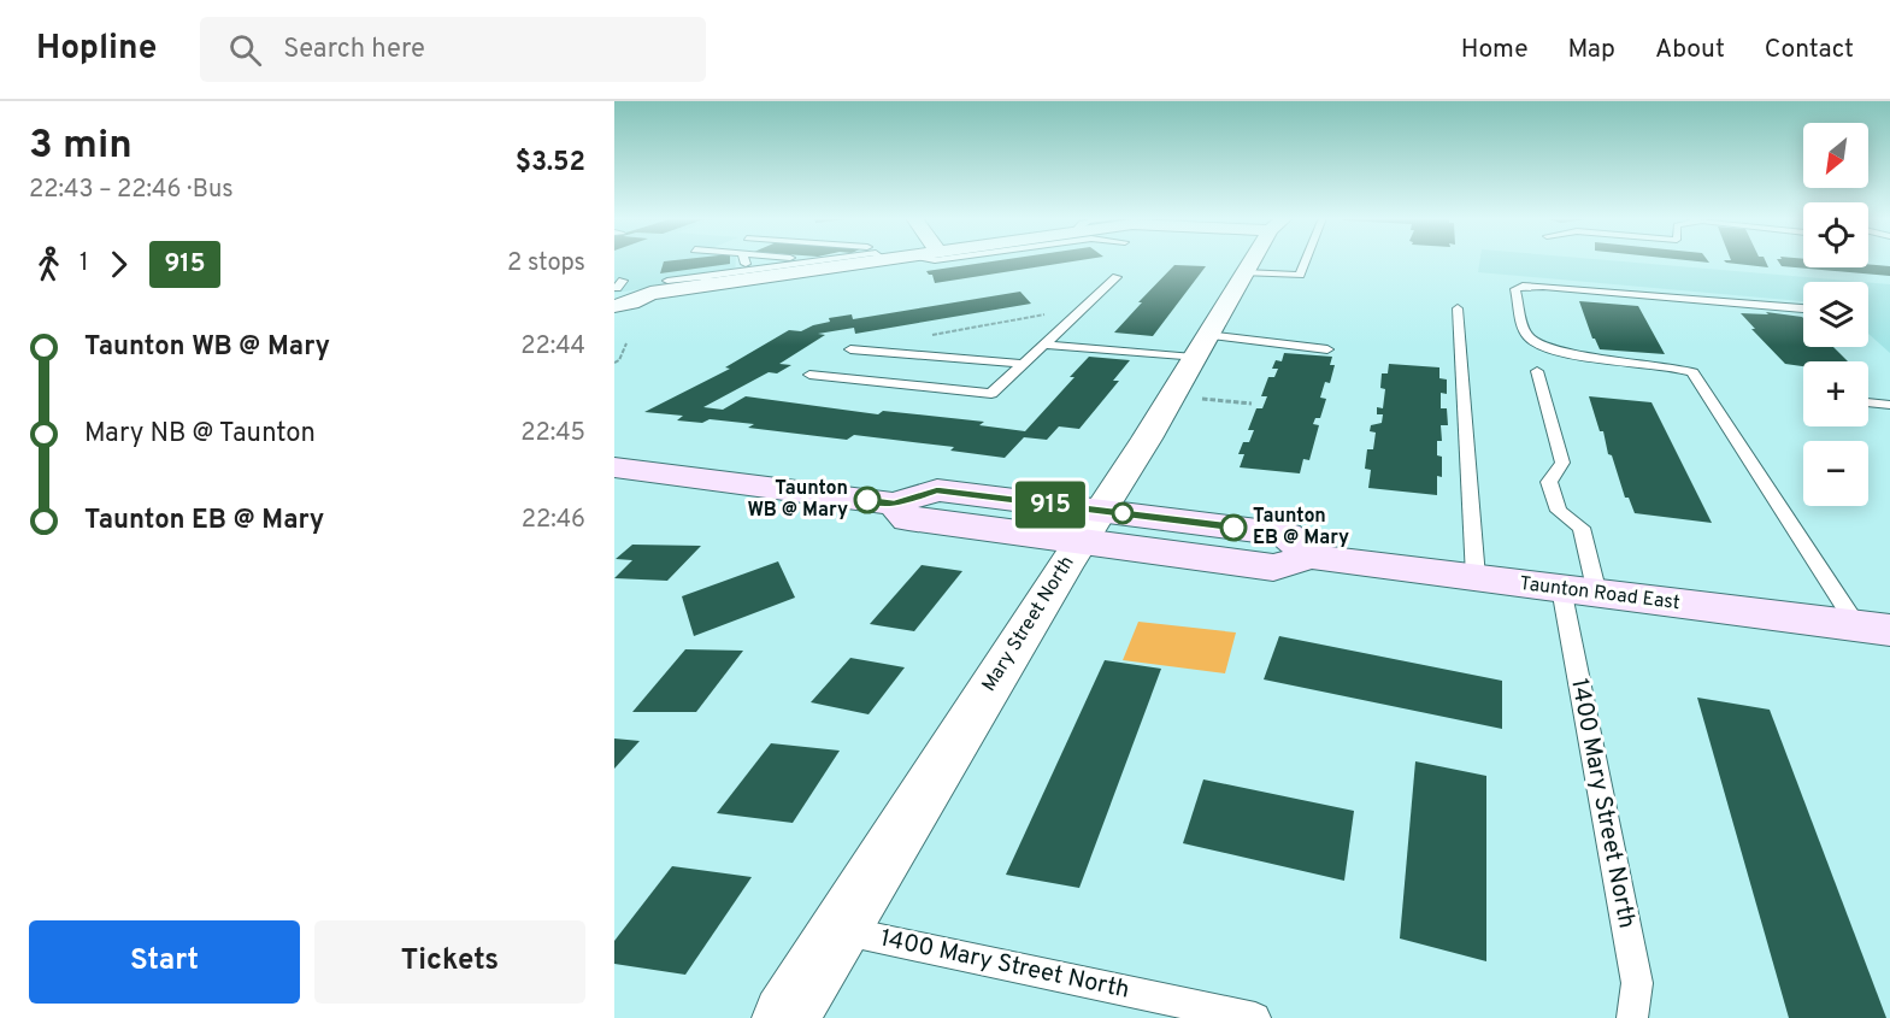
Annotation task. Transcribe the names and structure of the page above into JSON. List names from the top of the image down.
{
  "streets": {
    "main road": ["Taunton Road East"],
    "street": ["Mary Street North"],
    "lane": ["1400 Mary Street North"]
  },
  "crossings": [
    ["Taunton Road East", "Mary Street North"],
    ["Taunton Road East", "1400 Mary Street North"],
    ["Mary Street North", "1400 Mary Street North"]
  ],
  "places": ["Taunton WB @ Mary", "Taunton EB @ Mary"],
  "lines": ["bus line 915"],
  "north": "bottom left",
  "page": {
    "header": "Hopline",
    "search": "Search here",
    "nav": [
      "Home",
      "Map",
      "About",
      "Contact"
    ],
    "heading": ["3 min", "22:43 – 22:46 · Bus", "$3.52"],
    "on_map": "915",
    "map_buttons": ["+", "−"],
    "legs": ["1", "915", "2 stops"],
    "list": [
      {
        "name": "Taunton WB @ Mary",
        "value": "22:44"
      },
      {
        "name": "Mary NB @ Taunton",
        "value": "22:45"
      },
      {
        "name": "Taunton EB @ Mary",
        "value": "22:46"
      }
    ],
    "buttons": ["Start", "Tickets"]
  }
}
